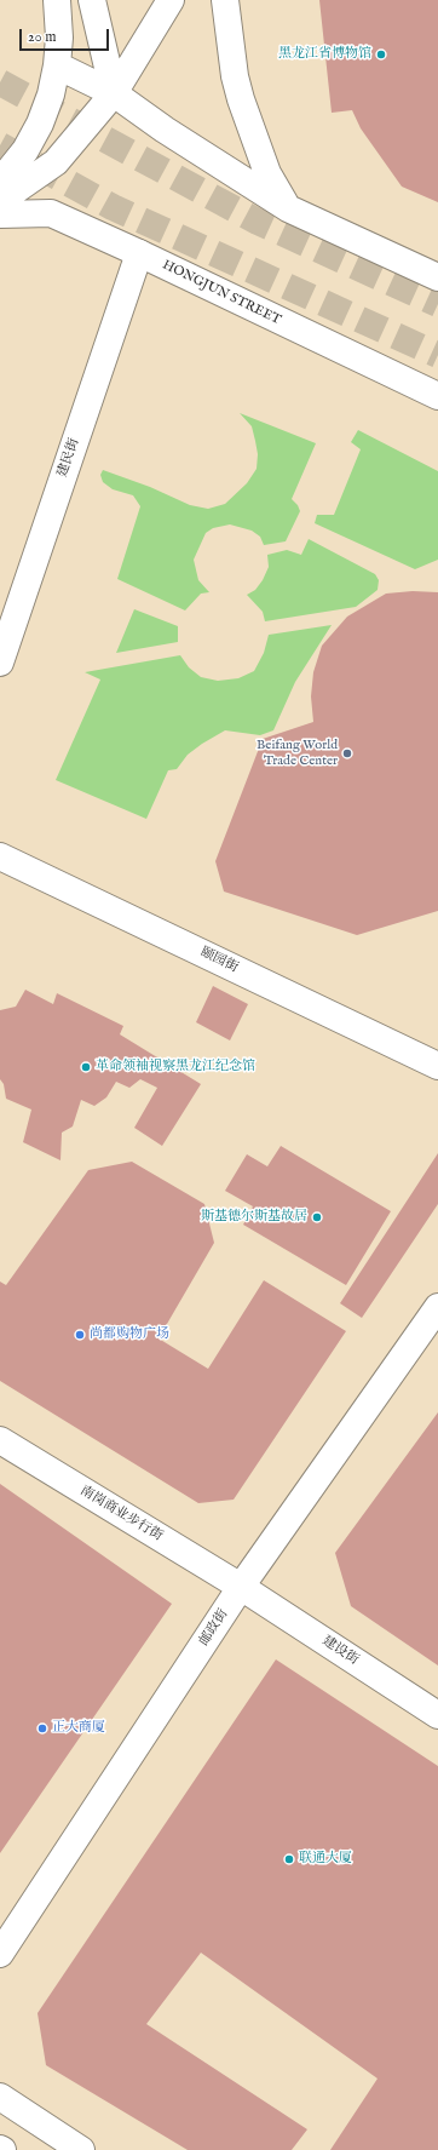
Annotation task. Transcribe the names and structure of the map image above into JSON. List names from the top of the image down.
{
  "streets": {
    "street": [
      "HONGJUN STREET",
      "建民街",
      "颐园街",
      "南岗商业步行街",
      "邮政街",
      "建设街"
    ]
  },
  "crossings": [
    ["HONGJUN STREET", "建民街"],
    ["南岗商业步行街", "邮政街"],
    ["南岗商业步行街", "建设街"],
    ["邮政街", "建设街"]
  ],
  "places": [
    "黑龙江省博物馆",
    "Beifang World Trade Center",
    "革命领袖视察黑龙江纪念馆",
    "斯基德尔斯基故居",
    "尚都购物广场",
    "正大商厦",
    "联通大厦"
  ],
  "scale_bar": "20 m"
}
